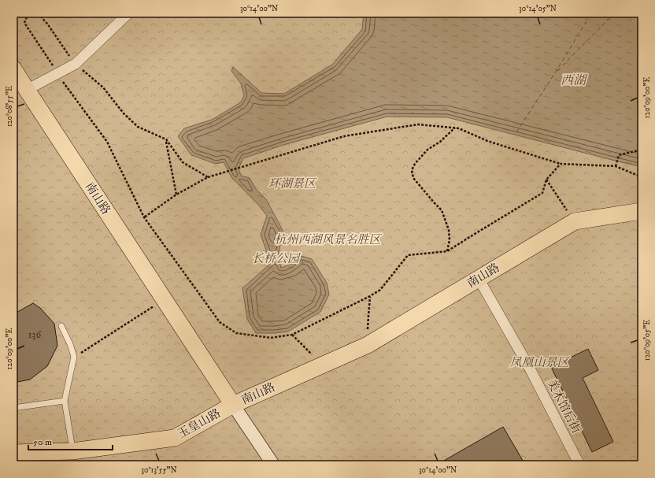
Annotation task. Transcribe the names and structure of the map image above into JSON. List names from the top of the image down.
{
  "streets": {
    "main road": ["南山路", "玉皇山路"],
    "street": ["美术馆后街"]
  },
  "crossings": [
    ["南山路", "美术馆后街"],
    ["南山路", "玉皇山路"]
  ],
  "water": ["西湖"],
  "parks": [
    "环湖景区",
    "杭州西湖风景名胜区",
    "长桥公园",
    "凤凰山景区"
  ],
  "house_numbers": ["136"],
  "scale_bar": "50 m",
  "coordinates": [
    "30°14'00\"N",
    "30°14'05\"N",
    "120°09'00\"E",
    "120°08'55\"E",
    "120°09'05\"E",
    "30°13'55\"N"
  ]
}
